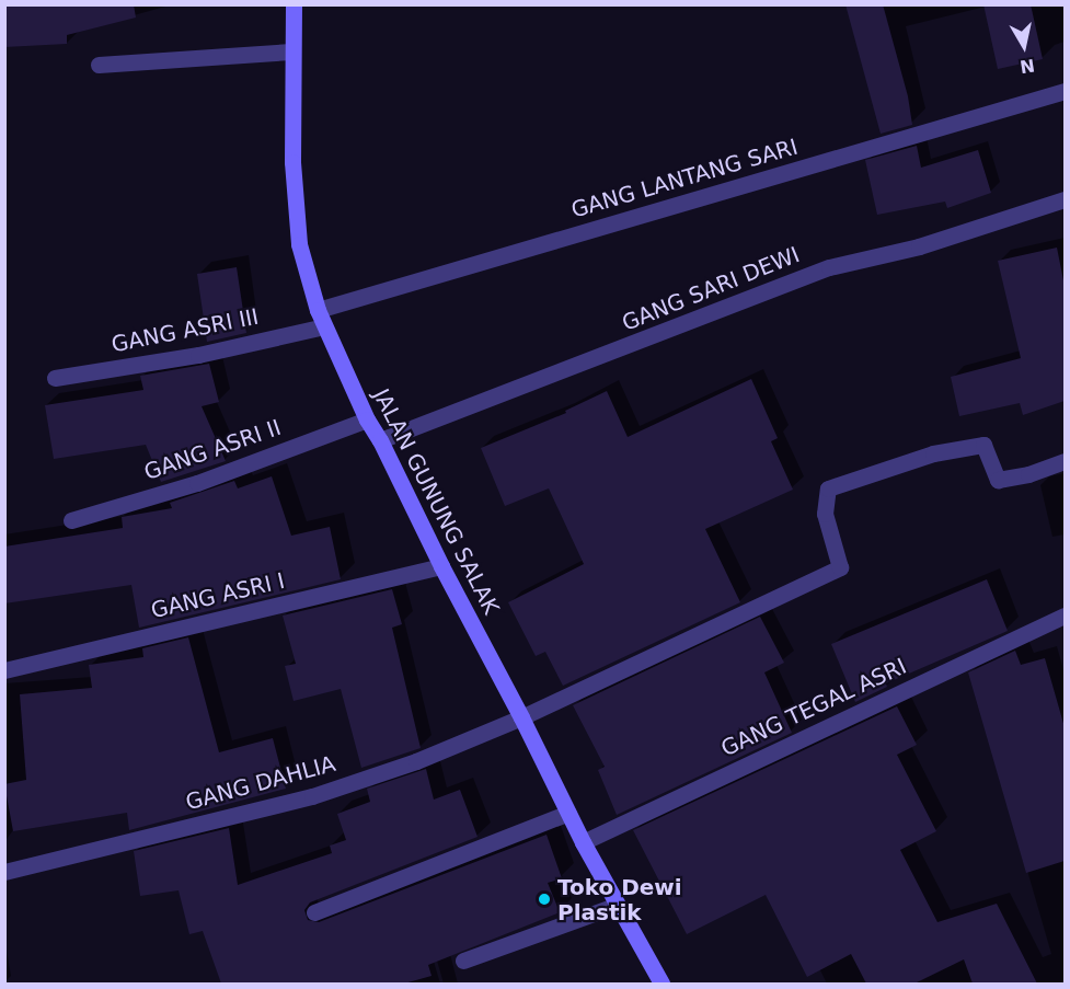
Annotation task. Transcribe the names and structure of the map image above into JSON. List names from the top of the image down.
{
  "streets": {
    "main road": ["JALAN GUNUNG SALAK"],
    "street": [
      "GANG LANTANG SARI",
      "GANG SARI DEWI",
      "GANG ASRI III",
      "GANG ASRI II",
      "GANG ASRI I",
      "GANG TEGAL ASRI",
      "GANG DAHLIA"
    ]
  },
  "crossings": [
    ["GANG LANTANG SARI", "JALAN GUNUNG SALAK"],
    ["GANG SARI DEWI", "JALAN GUNUNG SALAK"],
    ["GANG ASRI III", "JALAN GUNUNG SALAK"],
    ["GANG ASRI II", "JALAN GUNUNG SALAK"],
    ["JALAN GUNUNG SALAK", "GANG ASRI I"],
    ["JALAN GUNUNG SALAK", "GANG TEGAL ASRI"],
    ["JALAN GUNUNG SALAK", "GANG DAHLIA"]
  ],
  "places": ["Toko Dewi Plastik"],
  "north": "bottom"
}
